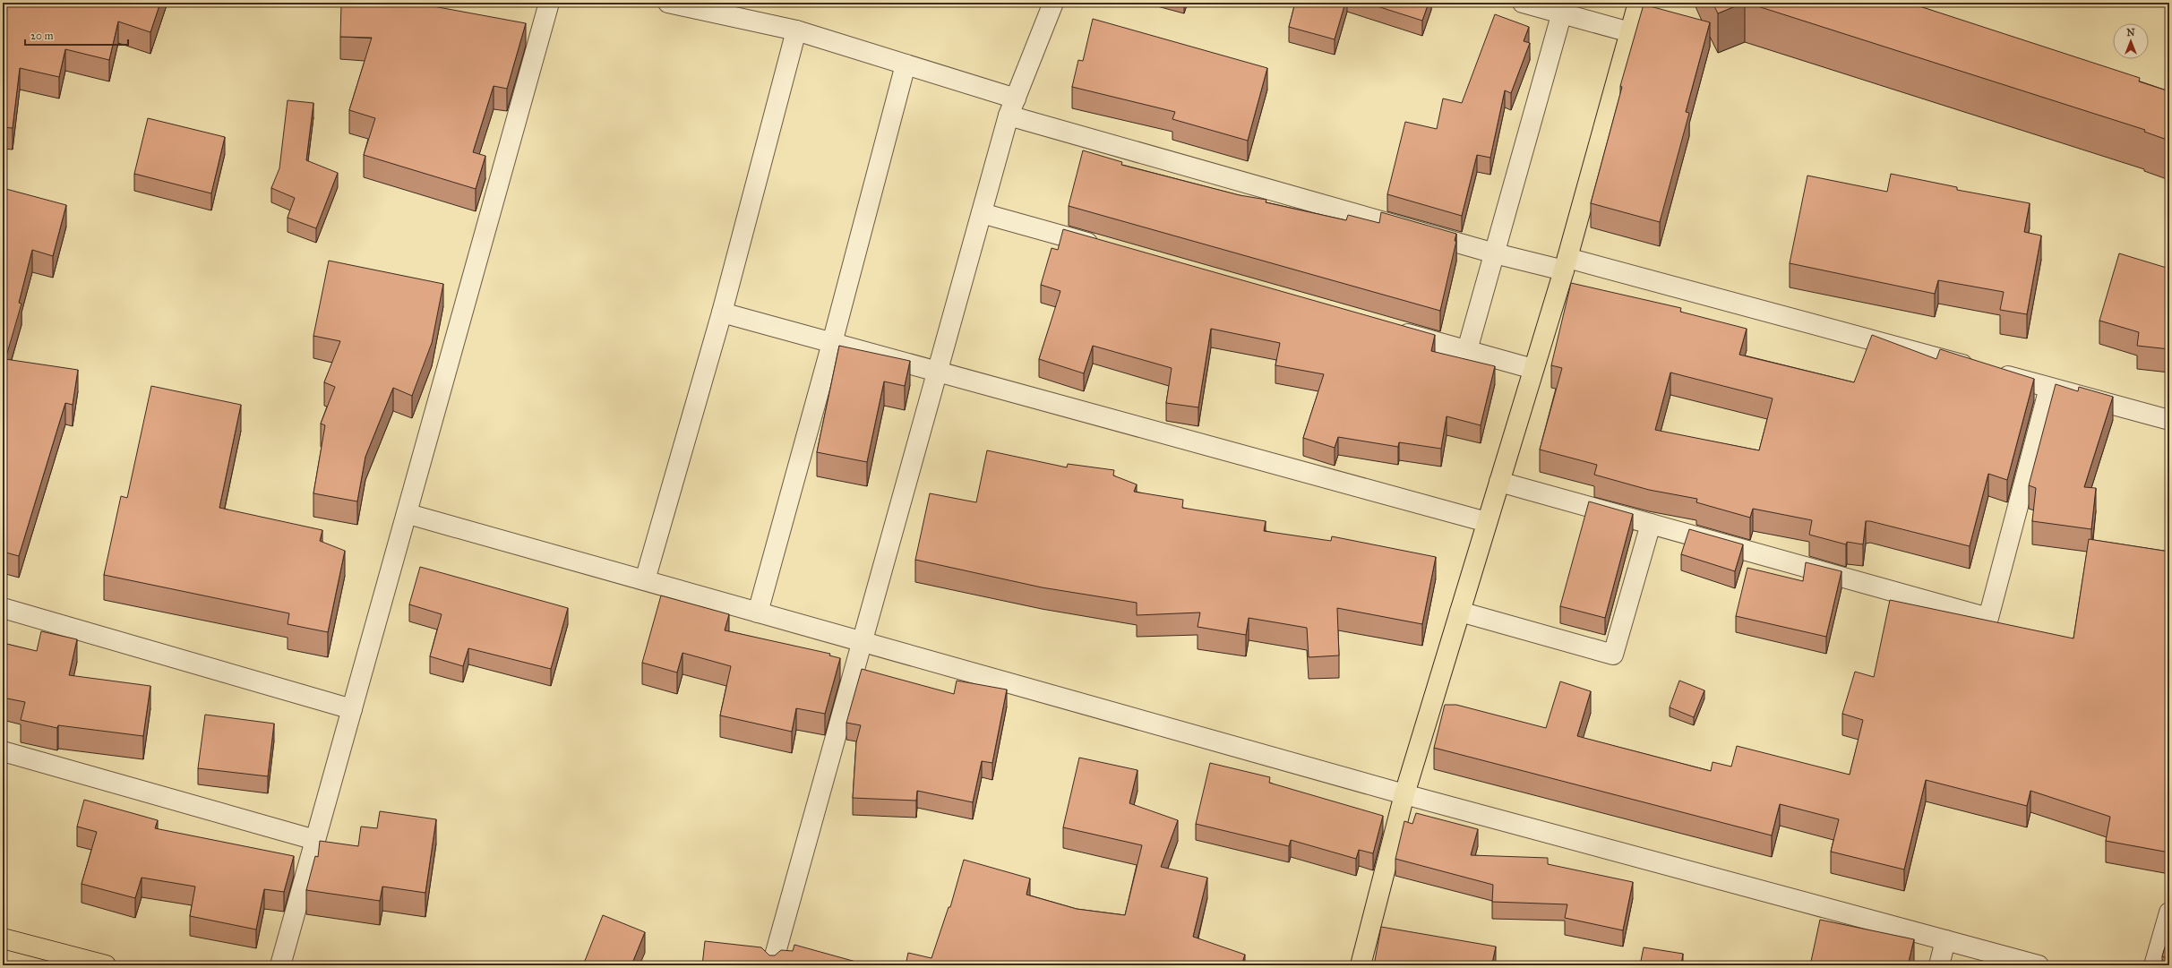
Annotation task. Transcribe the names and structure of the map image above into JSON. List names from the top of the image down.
{
  "scale_bar": "20 m",
  "north": "top"
}
